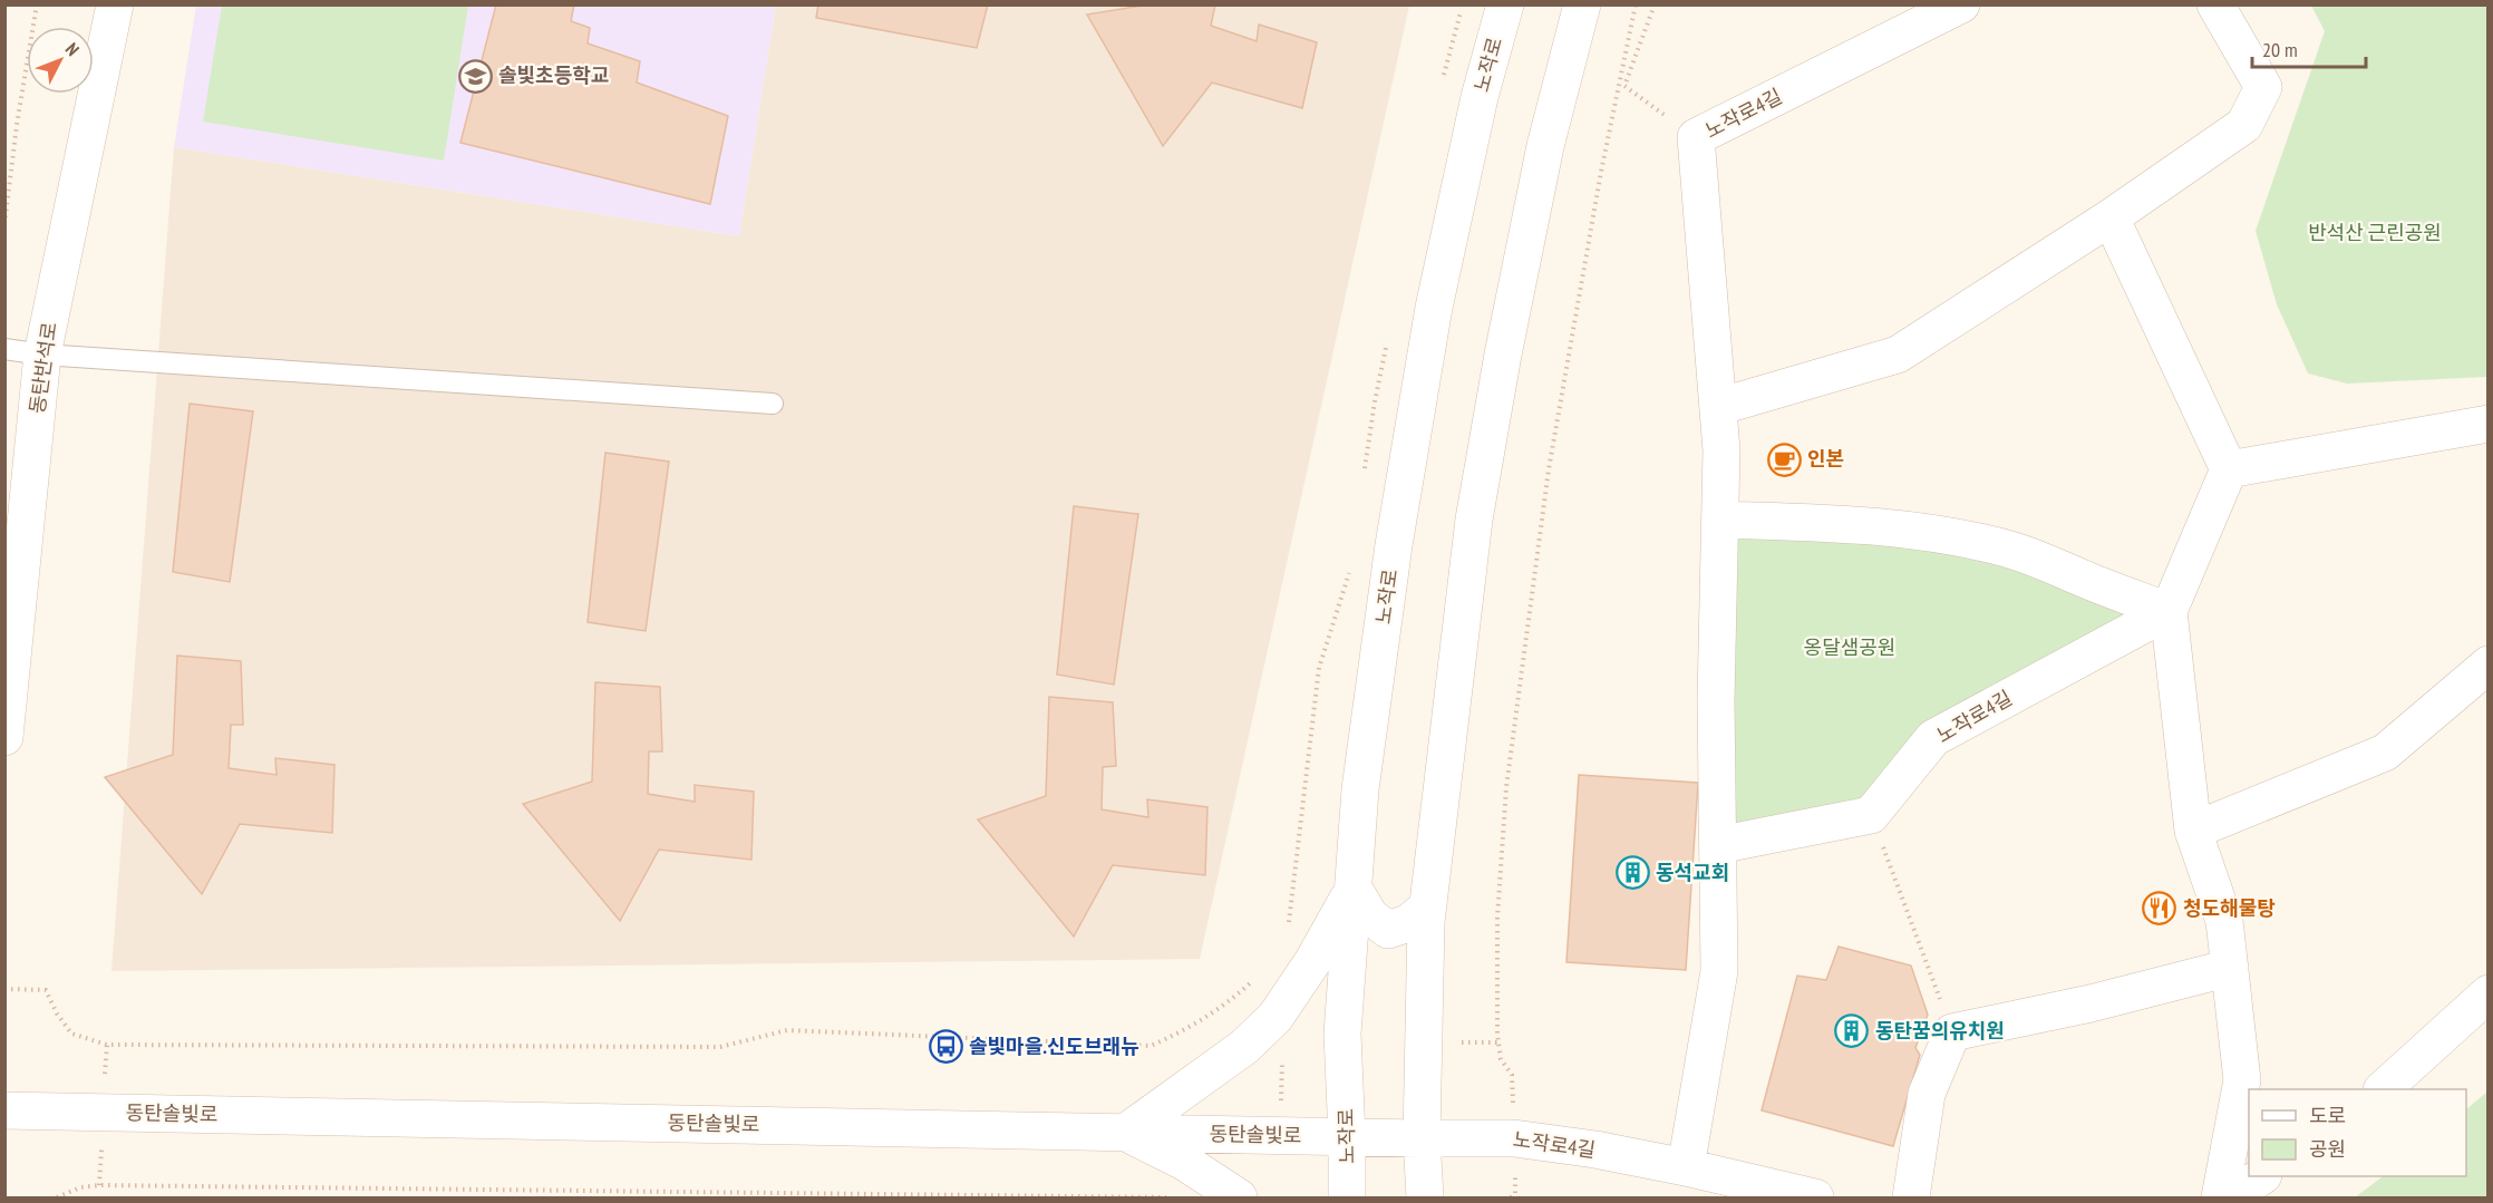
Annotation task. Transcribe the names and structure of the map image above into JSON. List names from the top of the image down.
{
  "streets": {
    "street": [
      "노작로",
      "노작로4길",
      "동탄반석로",
      "동탄솔빛로"
    ]
  },
  "crossings": [
    ["노작로", "동탄솔빛로"],
    ["노작로4길", "동탄솔빛로"]
  ],
  "parks": ["반석산 근린공원", "옹달샘공원"],
  "places": {
    "school or university": ["솔빛초등학교"],
    "cafe": ["인본"],
    "building": ["동석교회", "동탄꿈의유치원"],
    "restaurant": ["청도해물탕"],
    "bus stop": ["솔빛마을.신도브래뉴"]
  },
  "legend": ["도로", "공원"],
  "scale_bar": "20 m",
  "north": "top right"
}
